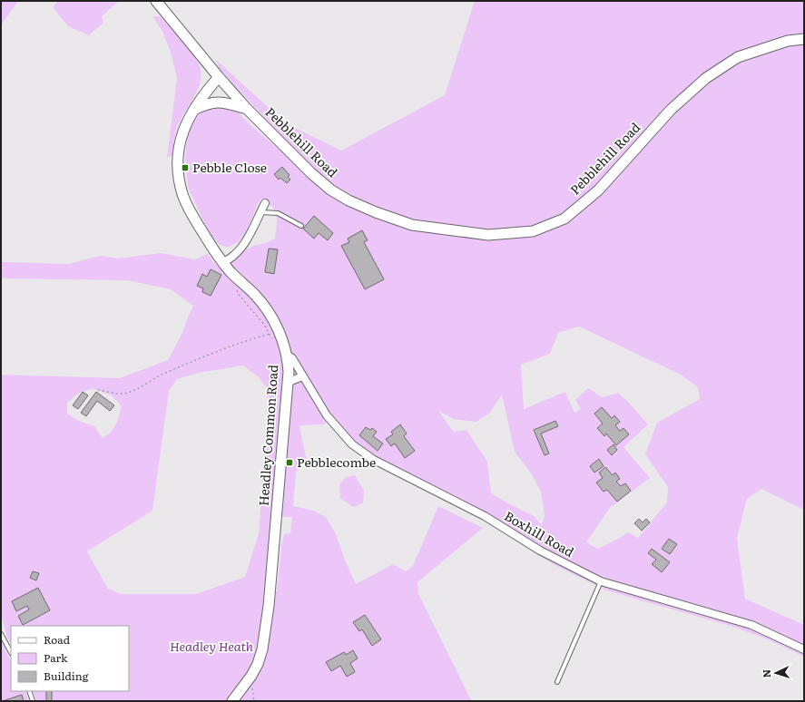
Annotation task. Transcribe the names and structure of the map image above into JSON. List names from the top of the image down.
{
  "streets": {
    "main road": ["Pebblehill Road", "Headley Common Road"],
    "street": ["Boxhill Road"]
  },
  "crossings": [
    ["Pebblehill Road", "Headley Common Road"],
    ["Headley Common Road", "Boxhill Road"]
  ],
  "parks": ["Headley Heath"],
  "places": {
    "transit": ["Pebble Close", "Pebblecombe"]
  },
  "legend": ["Road", "Park", "Building"],
  "north": "left"
}
